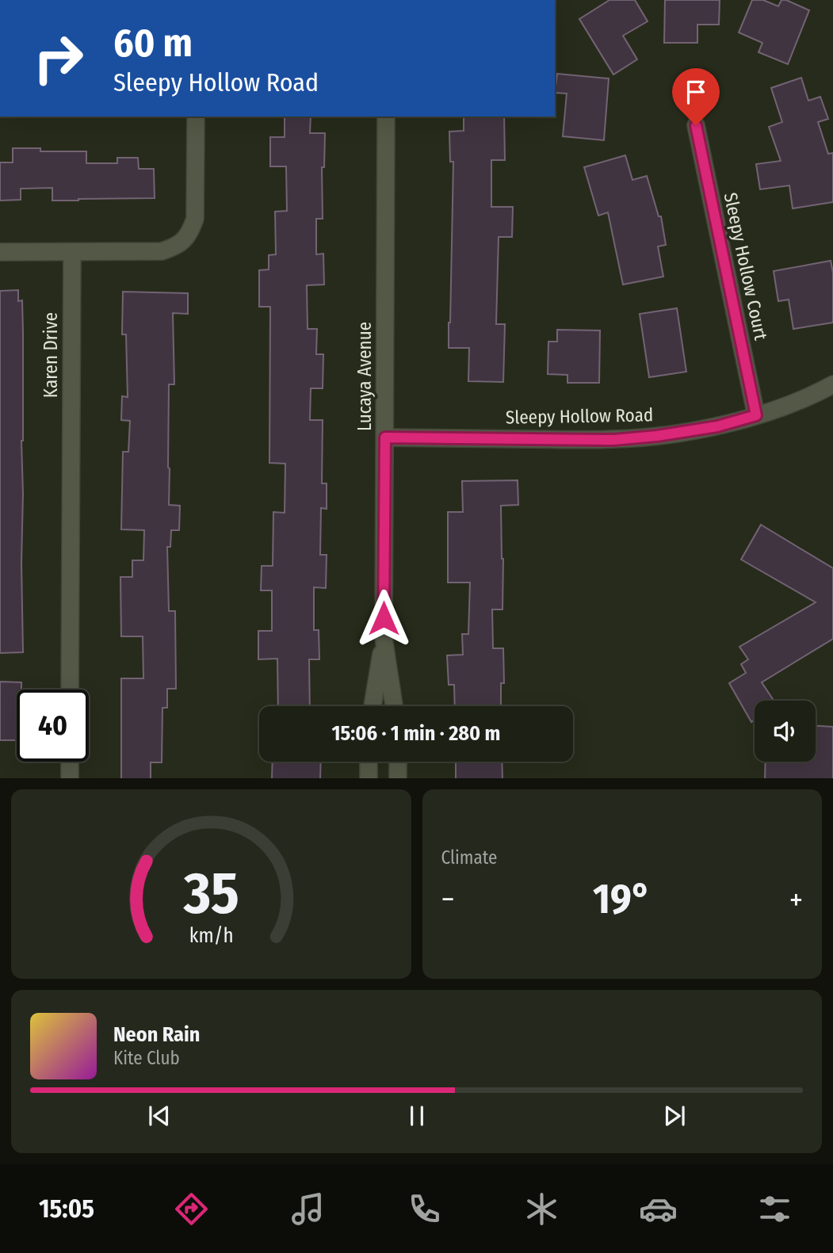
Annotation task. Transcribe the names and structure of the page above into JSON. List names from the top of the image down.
{
  "streets": {
    "street": [
      "Sleepy Hollow Court",
      "Karen Drive",
      "Lucaya Avenue",
      "Sleepy Hollow Road"
    ]
  },
  "crossings": [
    ["Sleepy Hollow Court", "Sleepy Hollow Road"],
    ["Lucaya Avenue", "Sleepy Hollow Road"]
  ],
  "page": {
    "turn": ["60 m", "Sleepy Hollow Road"],
    "limit": "40",
    "trip": "15:06 · 1 min · 280 m",
    "tile": "Climate",
    "heat": ["−", "19°", "+"],
    "song": ["Neon Rain", "Kite Club"],
    "tabs": "15:05",
    "gauge": ["35", "km/h"]
  }
}
